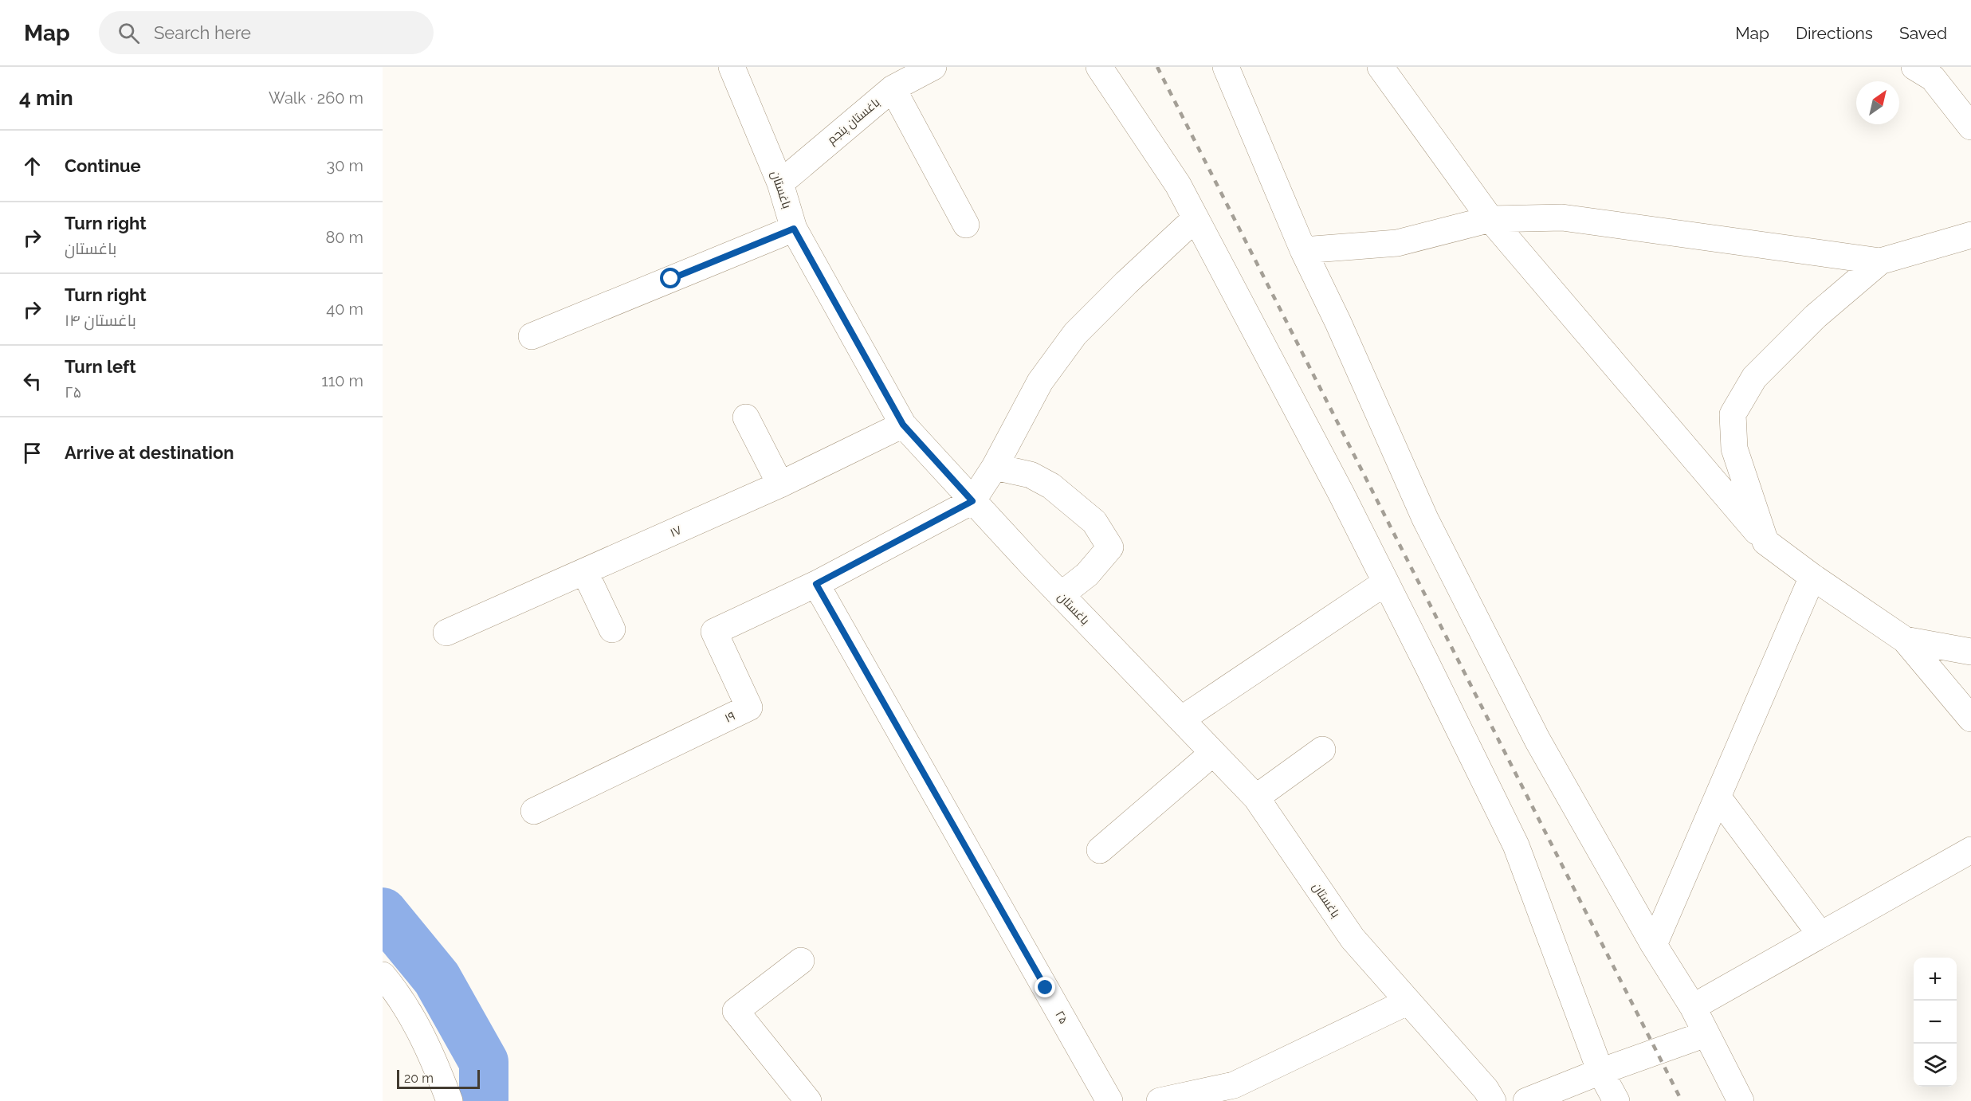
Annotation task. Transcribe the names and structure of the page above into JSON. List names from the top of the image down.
{
  "streets": {
    "street": [
      "باغستان پنجم",
      "باغستان",
      "۱۷",
      "۱۹",
      "۲۵"
    ]
  },
  "crossings": [
    ["باغستان پنجم", "باغستان"],
    ["باغستان", "۱۷"],
    ["۱۹", "۲۵"]
  ],
  "scale_bar": "20 m",
  "north": "top right",
  "page": {
    "header": "Map",
    "search": "Search here",
    "nav": ["Map", "Directions", "Saved"],
    "heading": ["4 min", "Walk · 260 m"],
    "list": [
      ["Continue", "30 m"],
      ["Turn right", "باغستان", "80 m"],
      ["Turn right", "باغستان ۱۴", "40 m"],
      ["Turn left", "۲۵", "110 m"],
      "Arrive at destination"
    ],
    "map_buttons": ["+", "−"],
    "scale": "20 m"
  }
}
